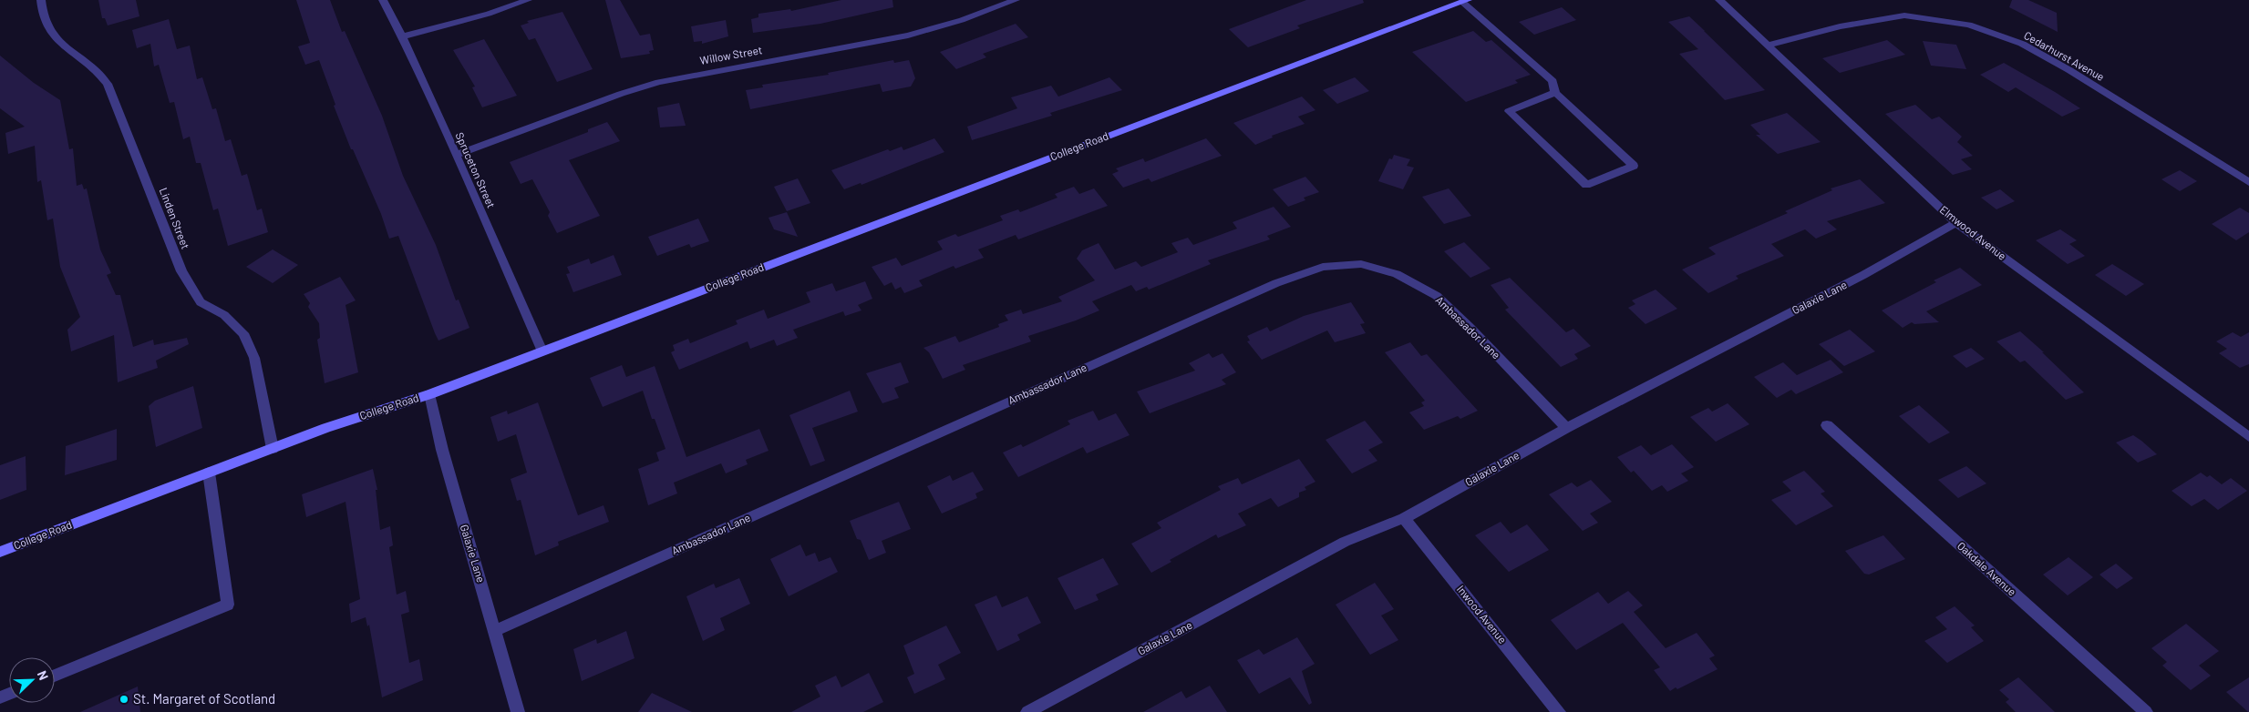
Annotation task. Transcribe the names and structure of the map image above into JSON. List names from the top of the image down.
{
  "streets": {
    "street": [
      "Willow Street",
      "Cedarhurst Avenue",
      "College Road",
      "Spruceton Street",
      "Linden Street",
      "Elmwood Avenue",
      "Galaxie Lane",
      "Ambassador Lane",
      "Oakdale Avenue",
      "Inwood Avenue"
    ]
  },
  "crossings": [
    ["Willow Street", "Spruceton Street"],
    ["Cedarhurst Avenue", "Elmwood Avenue"],
    ["College Road", "Spruceton Street"],
    ["College Road", "Linden Street"],
    ["College Road", "Galaxie Lane"],
    ["Elmwood Avenue", "Galaxie Lane"],
    ["Galaxie Lane", "Ambassador Lane"],
    ["Galaxie Lane", "Inwood Avenue"]
  ],
  "places": ["St. Margaret of Scotland"],
  "north": "top right"
}
